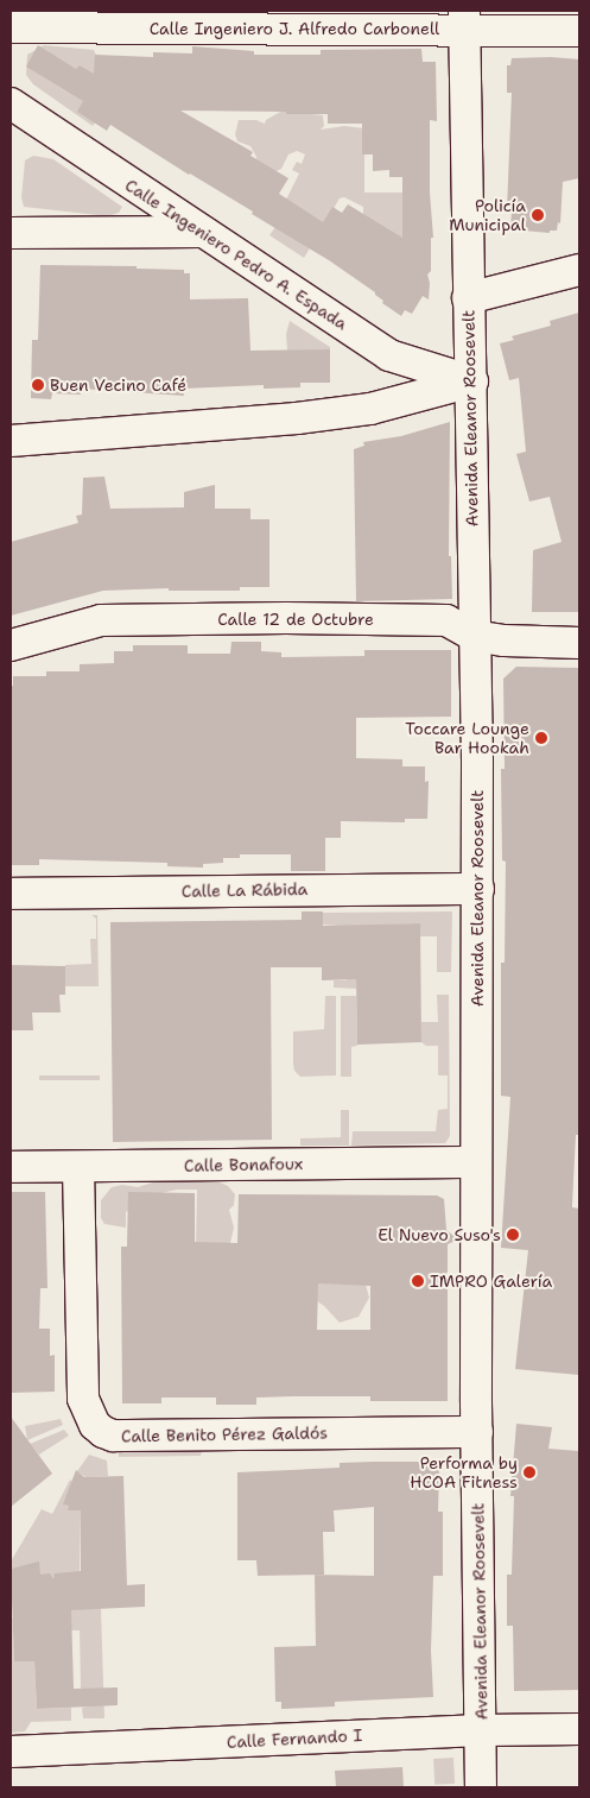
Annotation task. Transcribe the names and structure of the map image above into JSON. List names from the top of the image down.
{
  "streets": {
    "street": [
      "Calle Ingeniero J. Alfredo Carbonell",
      "Calle Ingeniero Pedro A. Espada",
      "Avenida Eleanor Roosevelt",
      "Calle 12 de Octubre",
      "Calle La Rábida",
      "Calle Bonafoux",
      "Calle Benito Pérez Galdós",
      "Calle Fernando I"
    ]
  },
  "crossings": [
    ["Calle Ingeniero J. Alfredo Carbonell", "Avenida Eleanor Roosevelt"],
    ["Calle Ingeniero Pedro A. Espada", "Avenida Eleanor Roosevelt"],
    ["Avenida Eleanor Roosevelt", "Calle 12 de Octubre"],
    ["Avenida Eleanor Roosevelt", "Calle La Rábida"],
    ["Avenida Eleanor Roosevelt", "Calle Bonafoux"],
    ["Avenida Eleanor Roosevelt", "Calle Benito Pérez Galdós"],
    ["Avenida Eleanor Roosevelt", "Calle Fernando I"],
    ["Calle Bonafoux", "Calle Benito Pérez Galdós"]
  ],
  "places": [
    "Policía Municipal",
    "Buen Vecino Café",
    "Toccare Lounge Bar Hookah",
    "El Nuevo Suso's",
    "IMPRO Galería",
    "Performa by HCOA Fitness"
  ]
}
